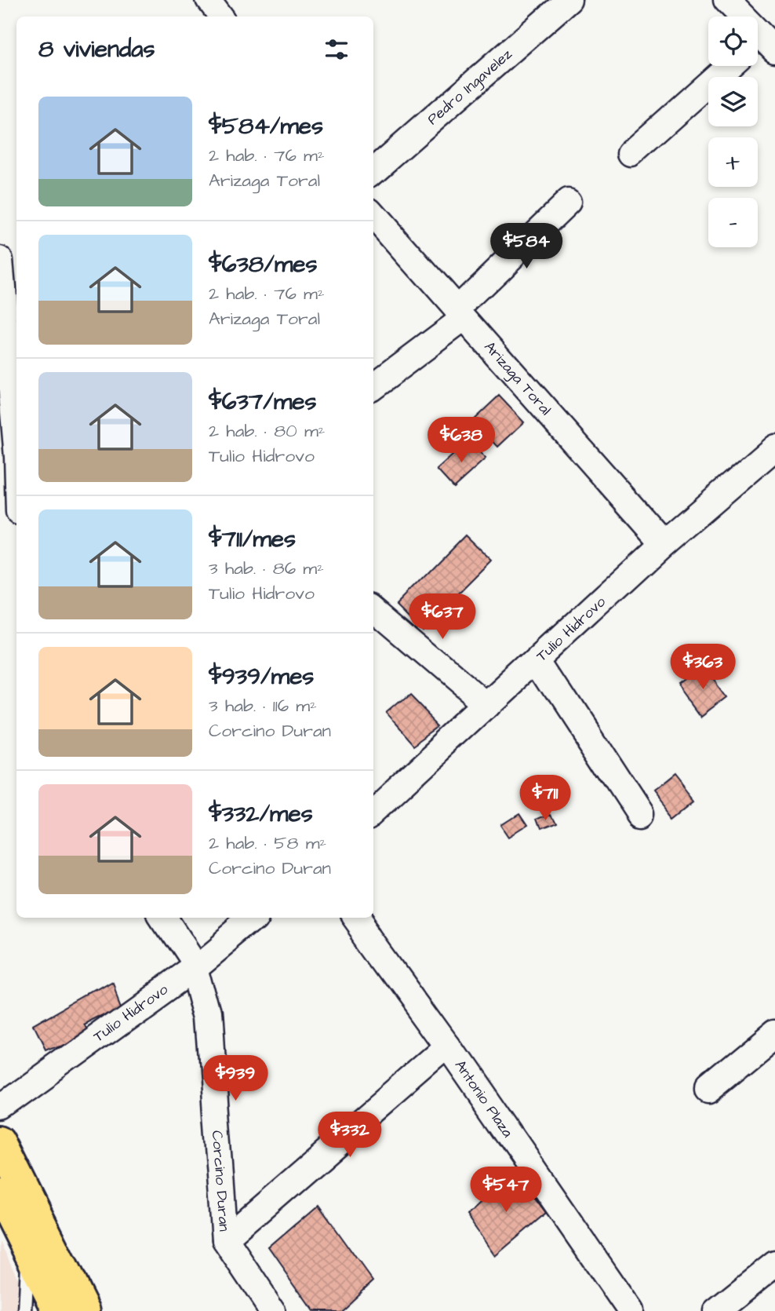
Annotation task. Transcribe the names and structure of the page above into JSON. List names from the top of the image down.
{
  "streets": {
    "street": [
      "Pedro Ingavelez",
      "Arizaga Toral",
      "Tulio Hidrovo",
      "Antonio Plaza",
      "Corcino Duran"
    ]
  },
  "crossings": [
    ["Arizaga Toral", "Tulio Hidrovo"],
    ["Tulio Hidrovo", "Corcino Duran"]
  ],
  "page": {
    "map_buttons": ["+", "−"],
    "heading": "8 viviendas",
    "list": [
      {
        "name": "$584/mes",
        "note": "2 hab. · 76 m² · Arizaga Toral"
      },
      {
        "name": "$638/mes",
        "note": "2 hab. · 76 m² · Arizaga Toral"
      },
      {
        "name": "$637/mes",
        "note": "2 hab. · 80 m² · Tulio Hidrovo"
      },
      {
        "name": "$711/mes",
        "note": "3 hab. · 86 m² · Tulio Hidrovo"
      },
      {
        "name": "$939/mes",
        "note": "3 hab. · 116 m² · Corcino Duran"
      },
      {
        "name": "$332/mes",
        "note": "2 hab. · 58 m² · Corcino Duran"
      }
    ],
    "price": [
      "$584",
      "$638",
      "$637",
      "$363",
      "$711",
      "$939",
      "$332",
      "$547"
    ]
  }
}
